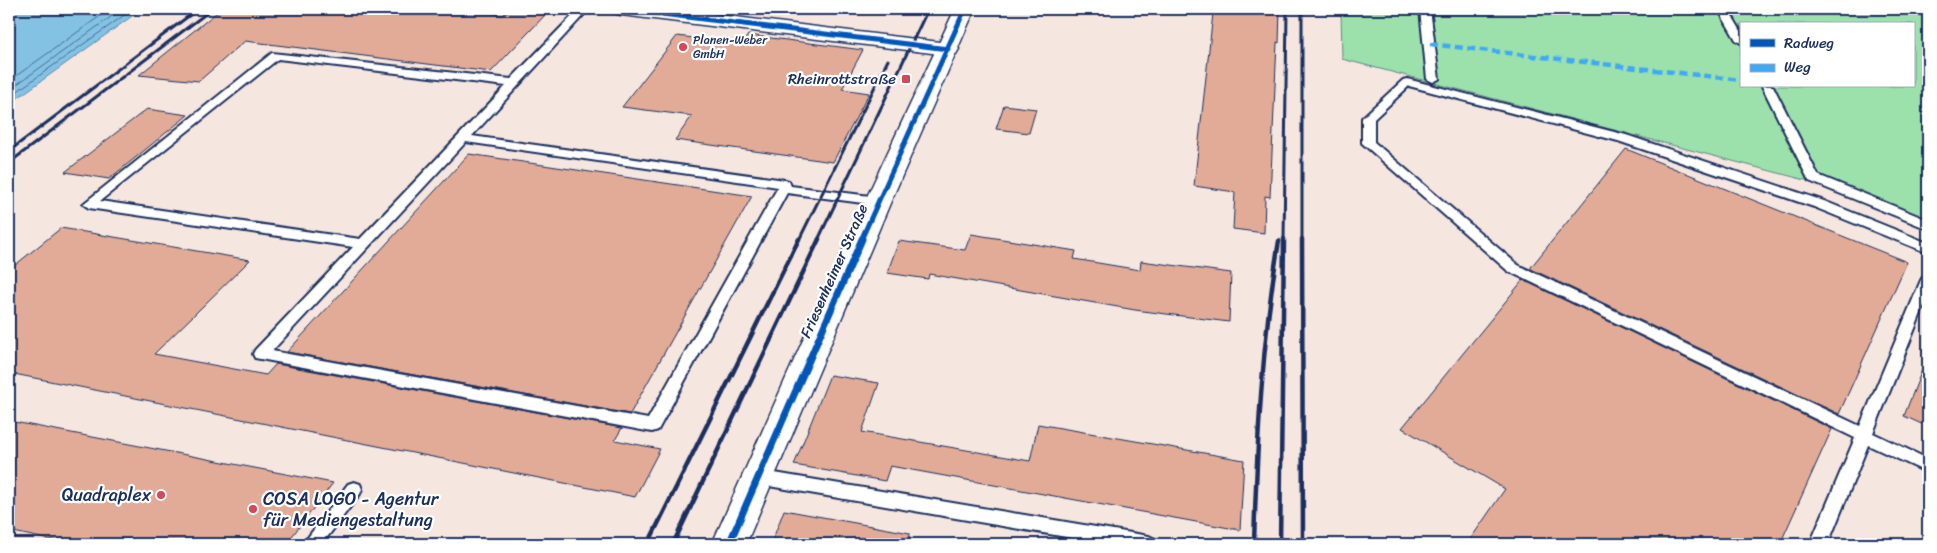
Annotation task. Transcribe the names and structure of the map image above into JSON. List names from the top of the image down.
{
  "streets": {
    "street": ["Friesenheimer Straße"]
  },
  "places": {
    "other": ["Planen-Weber GmbH", "Quadraplex", "COSA LOGO - Agentur für Mediengestaltung"],
    "transit": ["Rheinrottstraße"]
  },
  "legend": ["Radweg", "Weg"]
}
